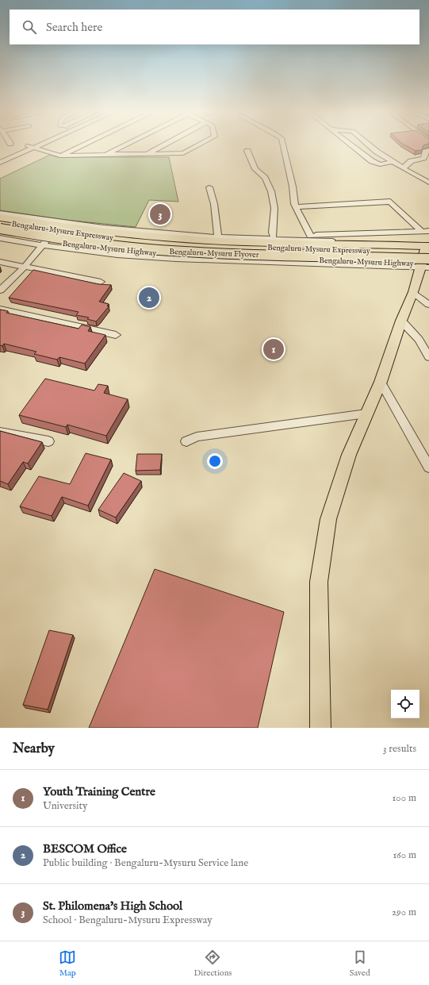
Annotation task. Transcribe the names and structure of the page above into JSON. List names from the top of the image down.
{
  "streets": {
    "highway": ["Bengaluru-Mysuru Expressway", "Bengaluru-Mysuru Highway", "Bengaluru-Mysuru Flyover"]
  },
  "crossings": [
    ["Bengaluru-Mysuru Highway", "Bengaluru-Mysuru Flyover"]
  ],
  "page": {
    "search": "Search here",
    "pins": ["3", "2", "1"],
    "heading": ["Nearby", "3 results"],
    "list": [
      {
        "mark": "1",
        "name": "Youth Training Centre",
        "note": "University",
        "value": "100 m"
      },
      {
        "mark": "2",
        "name": "BESCOM Office",
        "note": "Public building · Bengaluru-Mysuru Service lane",
        "value": "160 m"
      },
      {
        "mark": "3",
        "name": "St. Philomena's High School",
        "note": "School · Bengaluru-Mysuru Expressway",
        "value": "290 m"
      }
    ],
    "nav": ["Map", "Directions", "Saved"]
  }
}
